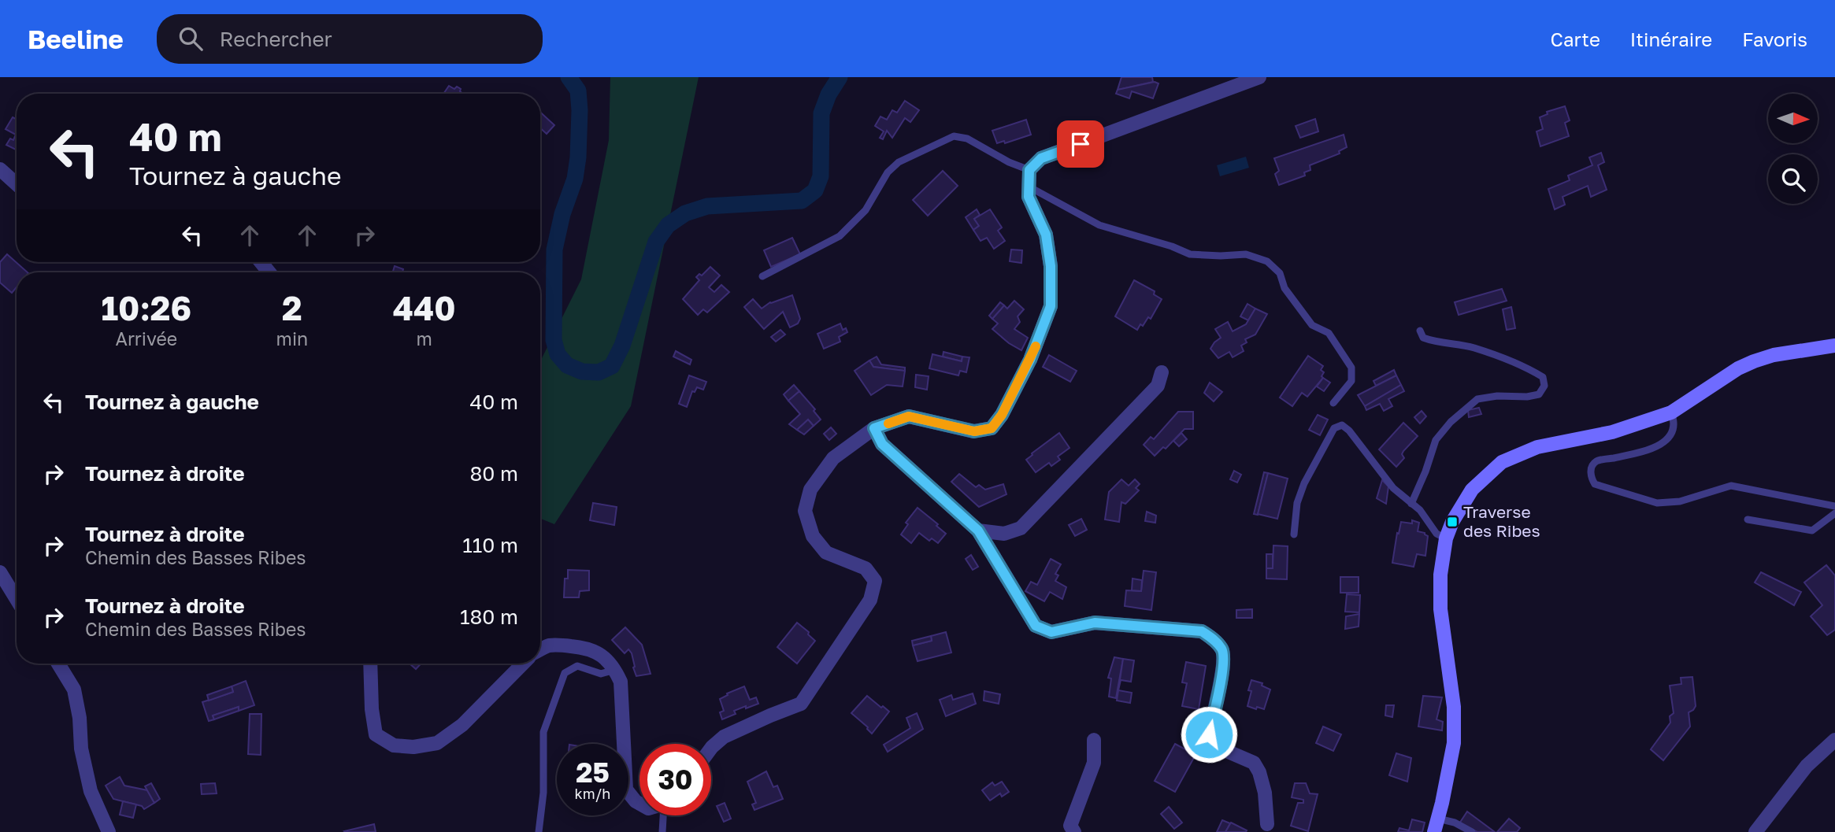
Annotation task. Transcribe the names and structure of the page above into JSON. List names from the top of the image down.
{
  "places": {
    "transit": ["Traverse des Ribes"]
  },
  "north": "right",
  "page": {
    "header": "Beeline",
    "search": "Rechercher",
    "nav": ["Carte", "Itinéraire", "Favoris"],
    "turn": ["40 m", "Tournez à gauche"],
    "eta": [
      "10:26",
      "Arrivée",
      "2",
      "min",
      "440",
      "m"
    ],
    "list": [
      {
        "name": "Tournez à gauche",
        "value": "40 m"
      },
      {
        "name": "Tournez à droite",
        "value": "80 m"
      },
      {
        "name": "Tournez à droite",
        "note": "Chemin des Basses Ribes",
        "value": "110 m"
      },
      {
        "name": "Tournez à droite",
        "note": "Chemin des Basses Ribes",
        "value": "180 m"
      }
    ],
    "speed": "25 km/h",
    "limit": "30"
  }
}
